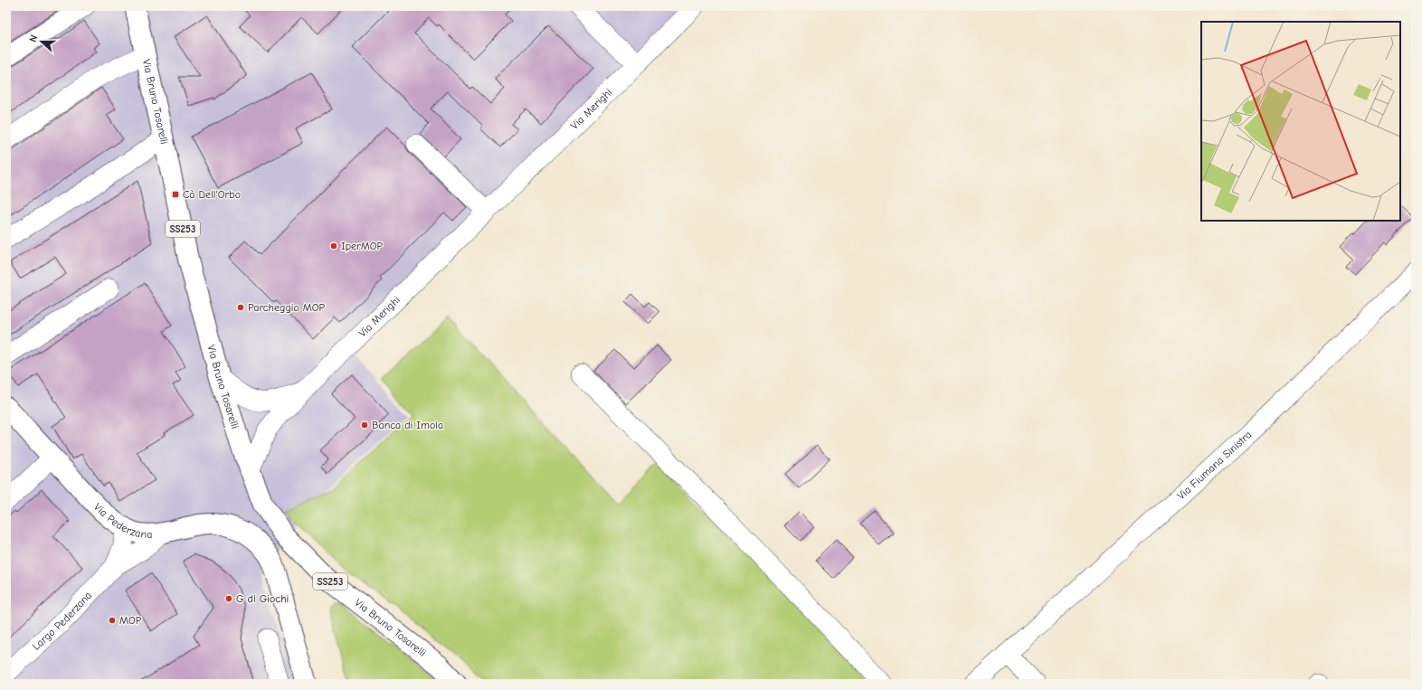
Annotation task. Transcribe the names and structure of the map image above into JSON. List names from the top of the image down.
{
  "streets": {
    "main road": ["Via Bruno Tosarelli", "SS253", "Via Pederzana"],
    "street": ["Via Merighi", "Via Fiumana Sinistra", "Largo Pederzana"]
  },
  "crossings": [
    ["Via Bruno Tosarelli", "Via Merighi"],
    ["Via Pederzana", "Largo Pederzana"]
  ],
  "places": {
    "transit": ["Cà Dell'Orbo"],
    "other": [
      "IperMOP",
      "Parcheggio MOP",
      "Banca di Imola",
      "G di Giochi",
      "MOP"
    ]
  },
  "north": "left"
}
